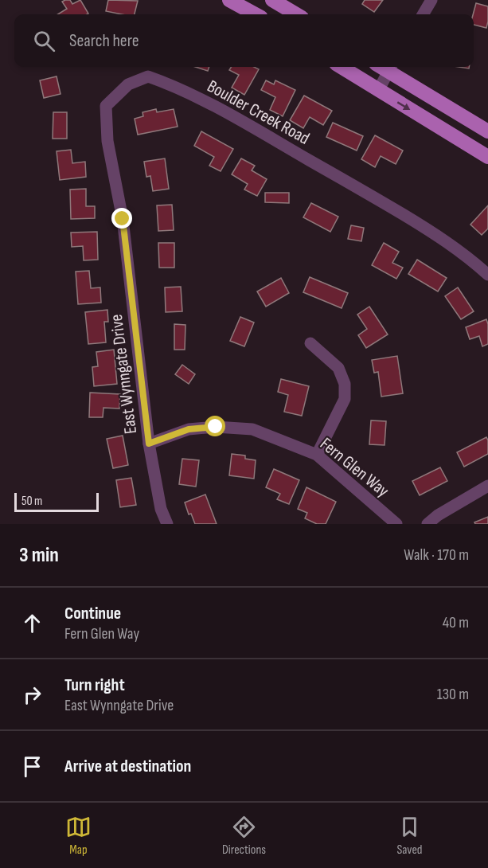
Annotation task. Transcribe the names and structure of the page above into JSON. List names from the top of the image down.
{
  "streets": {
    "street": ["Boulder Creek Road", "East Wynngate Drive", "Fern Glen Way"]
  },
  "crossings": [
    ["Boulder Creek Road", "East Wynngate Drive"],
    ["East Wynngate Drive", "Fern Glen Way"]
  ],
  "scale_bar": "50 m",
  "page": {
    "search": "Search here",
    "scale": "50 m",
    "heading": ["3 min", "Walk · 170 m"],
    "list": [
      ["Continue", "Fern Glen Way", "40 m"],
      ["Turn right", "East Wynngate Drive", "130 m"],
      "Arrive at destination"
    ],
    "nav": ["Map", "Directions", "Saved"]
  }
}
